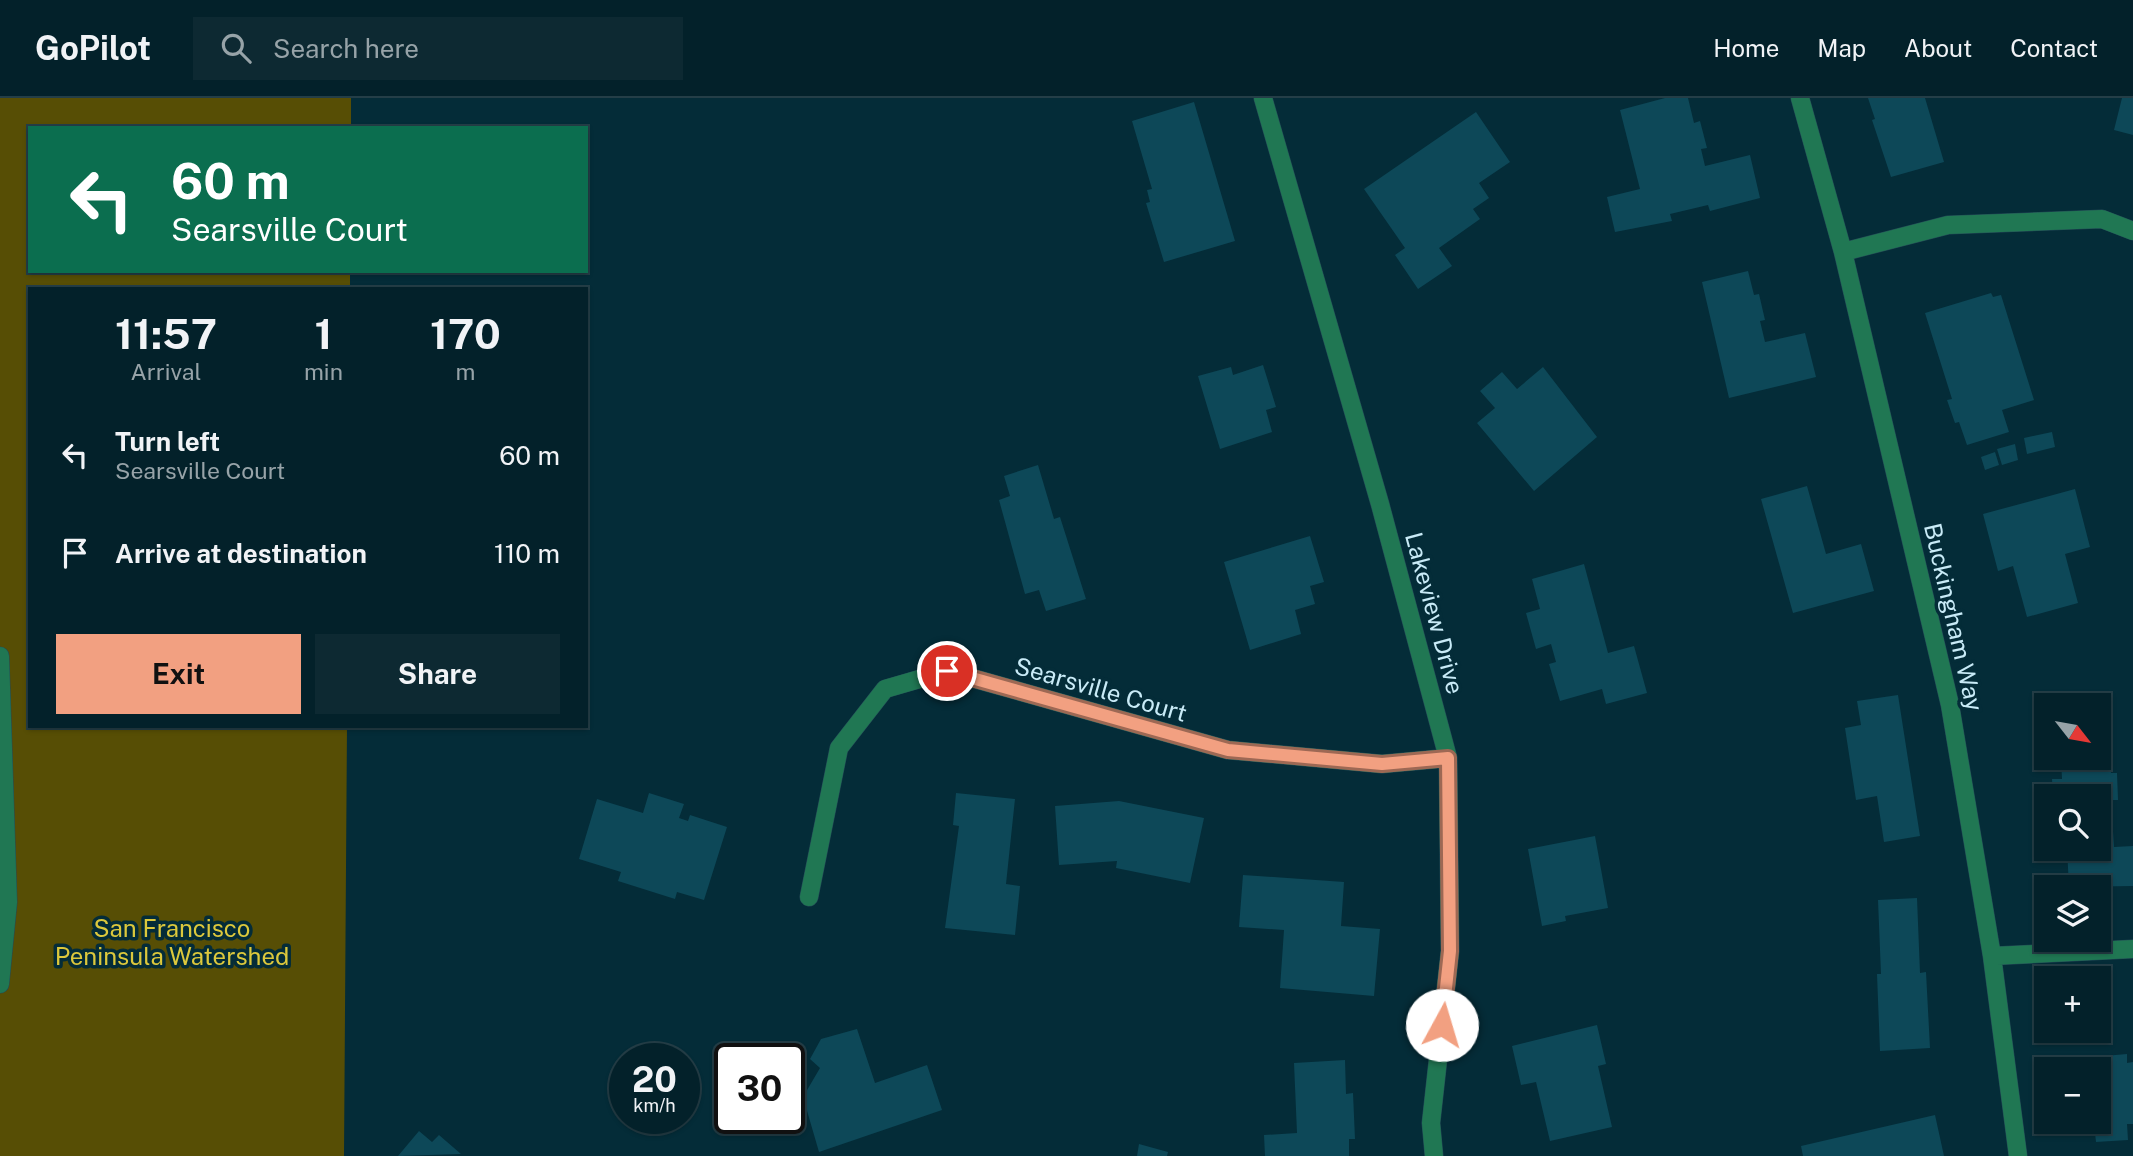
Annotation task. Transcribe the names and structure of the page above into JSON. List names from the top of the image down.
{
  "streets": {
    "street": ["Lakeview Drive", "Buckingham Way", "Searsville Court"]
  },
  "crossings": [
    ["Lakeview Drive", "Searsville Court"]
  ],
  "parks": ["San Francisco Peninsula Watershed"],
  "north": "bottom right",
  "page": {
    "header": "GoPilot",
    "search": "Search here",
    "nav": [
      "Home",
      "Map",
      "About",
      "Contact"
    ],
    "turn": ["60 m", "Searsville Court"],
    "eta": [
      "11:57",
      "Arrival",
      "1",
      "min",
      "170",
      "m"
    ],
    "list": [
      {
        "name": "Turn left",
        "note": "Searsville Court",
        "value": "60 m"
      },
      {
        "name": "Arrive at destination",
        "value": "110 m"
      }
    ],
    "buttons": ["Exit", "Share"],
    "map_buttons": ["+", "−"],
    "speed": "20 km/h",
    "limit": "30"
  }
}
